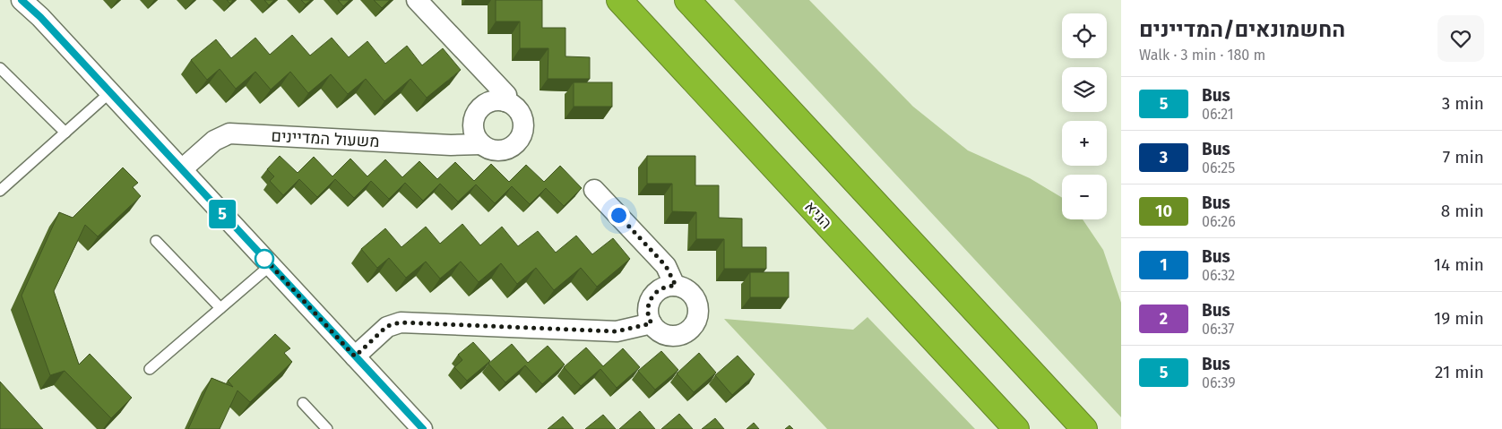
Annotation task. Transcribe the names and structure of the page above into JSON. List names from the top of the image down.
{
  "streets": {
    "highway": ["הגיא"],
    "street": ["משעול המדיינים"]
  },
  "lines": ["bus line 5"],
  "page": {
    "on_map": "5",
    "heading": ["החשמונאים/המדיינים", "Walk · 3 min · 180 m"],
    "map_buttons": ["+", "−"],
    "list": [
      {
        "mark": "5",
        "name": "Bus",
        "note": "06:21",
        "value": "3 min"
      },
      {
        "mark": "3",
        "name": "Bus",
        "note": "06:25",
        "value": "7 min"
      },
      {
        "mark": "10",
        "name": "Bus",
        "note": "06:26",
        "value": "8 min"
      },
      {
        "mark": "1",
        "name": "Bus",
        "note": "06:32",
        "value": "14 min"
      },
      {
        "mark": "2",
        "name": "Bus",
        "note": "06:37",
        "value": "19 min"
      },
      {
        "mark": "5",
        "name": "Bus",
        "note": "06:39",
        "value": "21 min"
      }
    ]
  }
}
